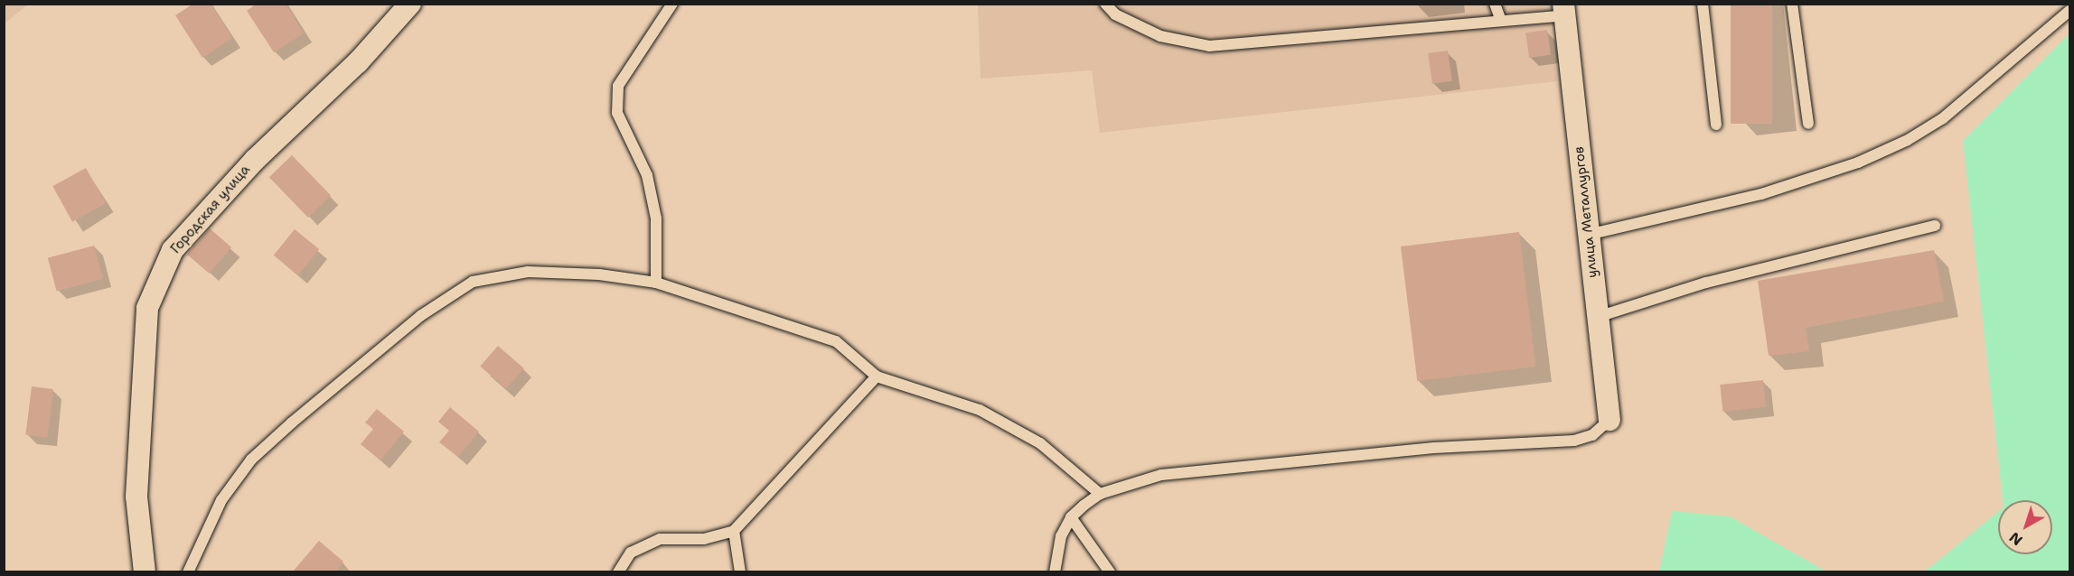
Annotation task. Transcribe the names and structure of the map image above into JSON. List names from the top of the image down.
{
  "streets": {
    "street": ["Городская улица", "улица Металлургов"]
  },
  "north": "bottom left"
}
